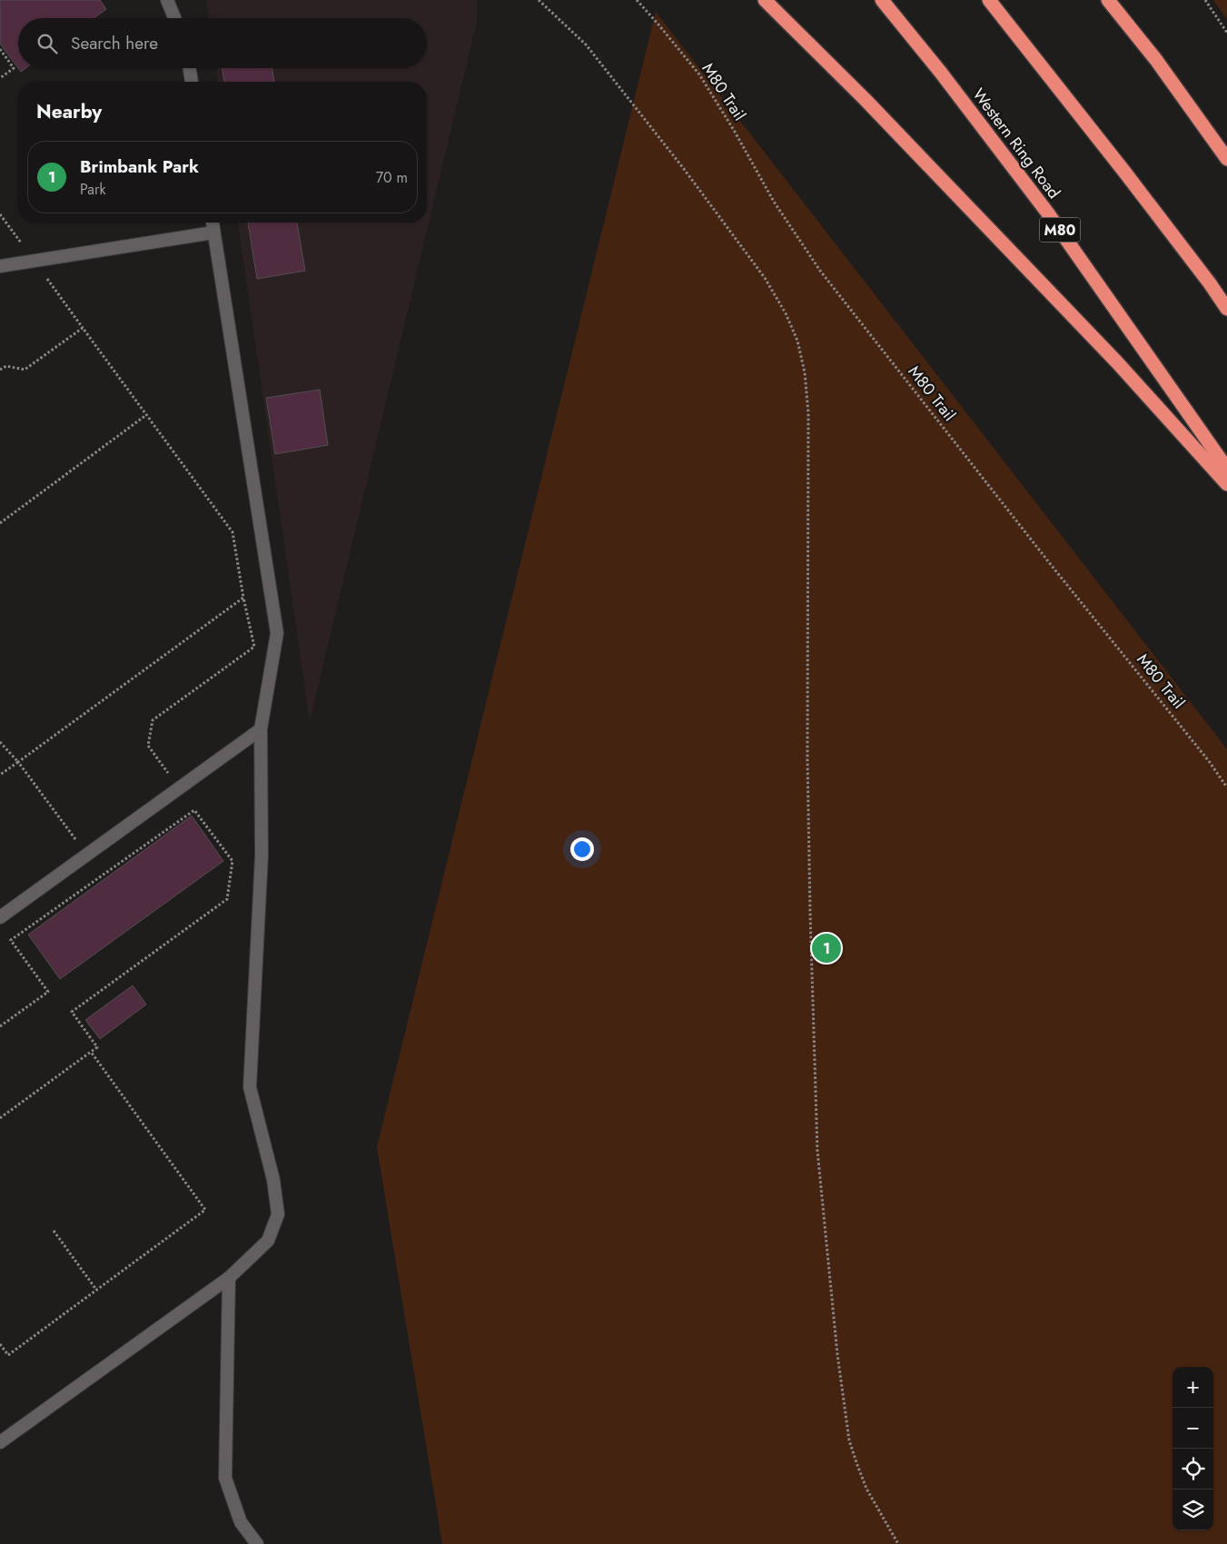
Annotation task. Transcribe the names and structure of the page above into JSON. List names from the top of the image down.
{
  "streets": {
    "highway": ["Western Ring Road", "M80"],
    "path": ["M80 Trail"]
  },
  "page": {
    "search": "Search here",
    "heading": "Nearby",
    "list": [
      {
        "mark": "1",
        "name": "Brimbank Park",
        "note": "Park",
        "value": "70 m"
      }
    ],
    "pins": "1",
    "map_buttons": ["+", "−"]
  }
}
